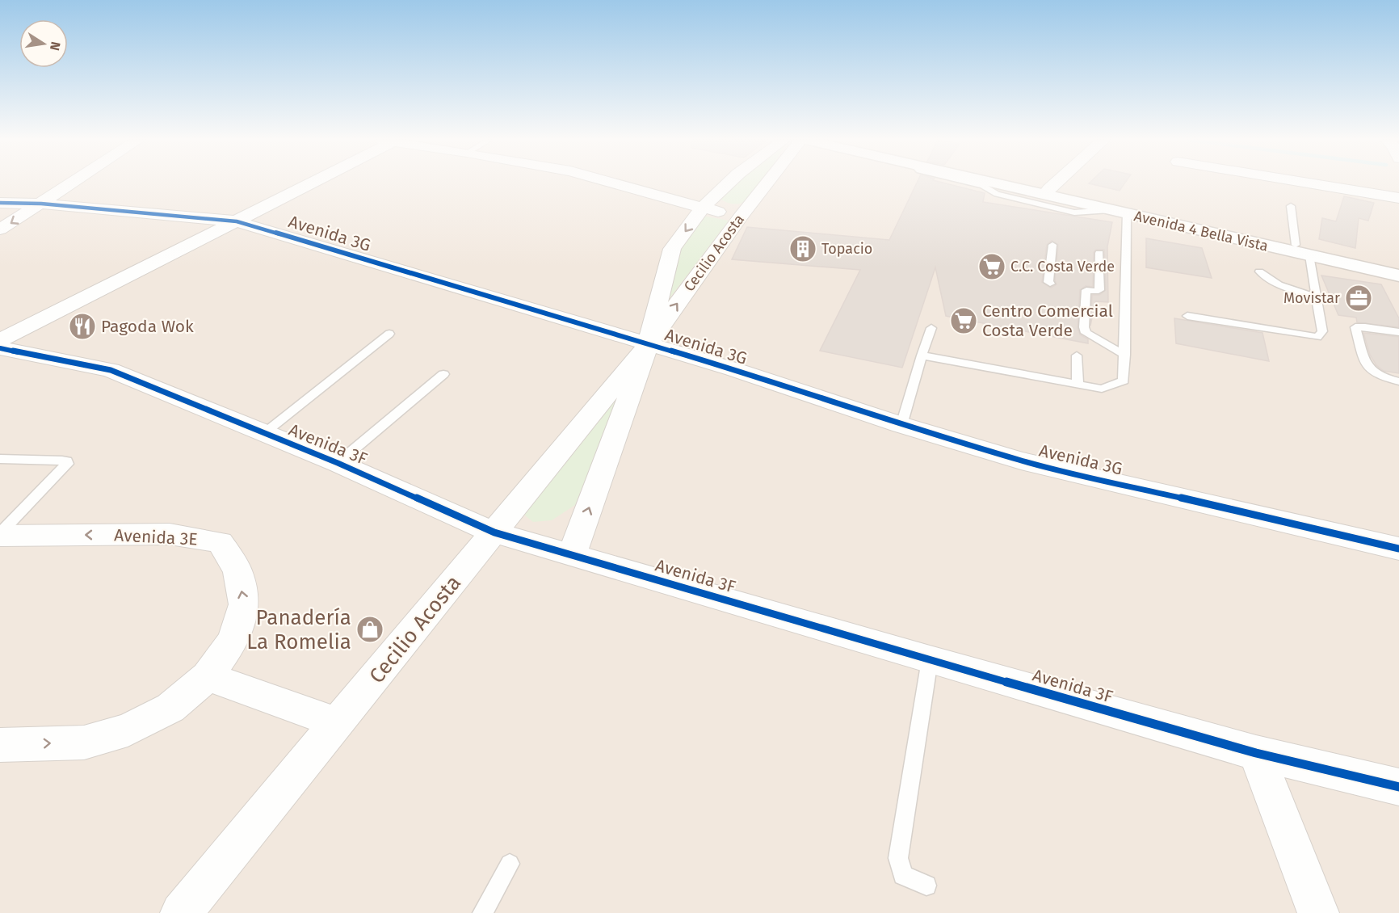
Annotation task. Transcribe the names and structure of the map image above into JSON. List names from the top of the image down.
{
  "streets": {
    "street": [
      "Avenida 4 Bella Vista",
      "Avenida 3G",
      "Cecilio Acosta",
      "Avenida 3F",
      "Avenida 3E"
    ]
  },
  "crossings": [
    ["Avenida 3G", "Cecilio Acosta"],
    ["Cecilio Acosta", "Avenida 3F"]
  ],
  "places": {
    "building": ["Topacio"],
    "supermarket": ["C.C. Costa Verde", "Centro Comercial Costa Verde"],
    "office": ["Movistar"],
    "restaurant": ["Pagoda Wok"],
    "shop": ["Panadería La Romelia"]
  },
  "north": "right"
}
